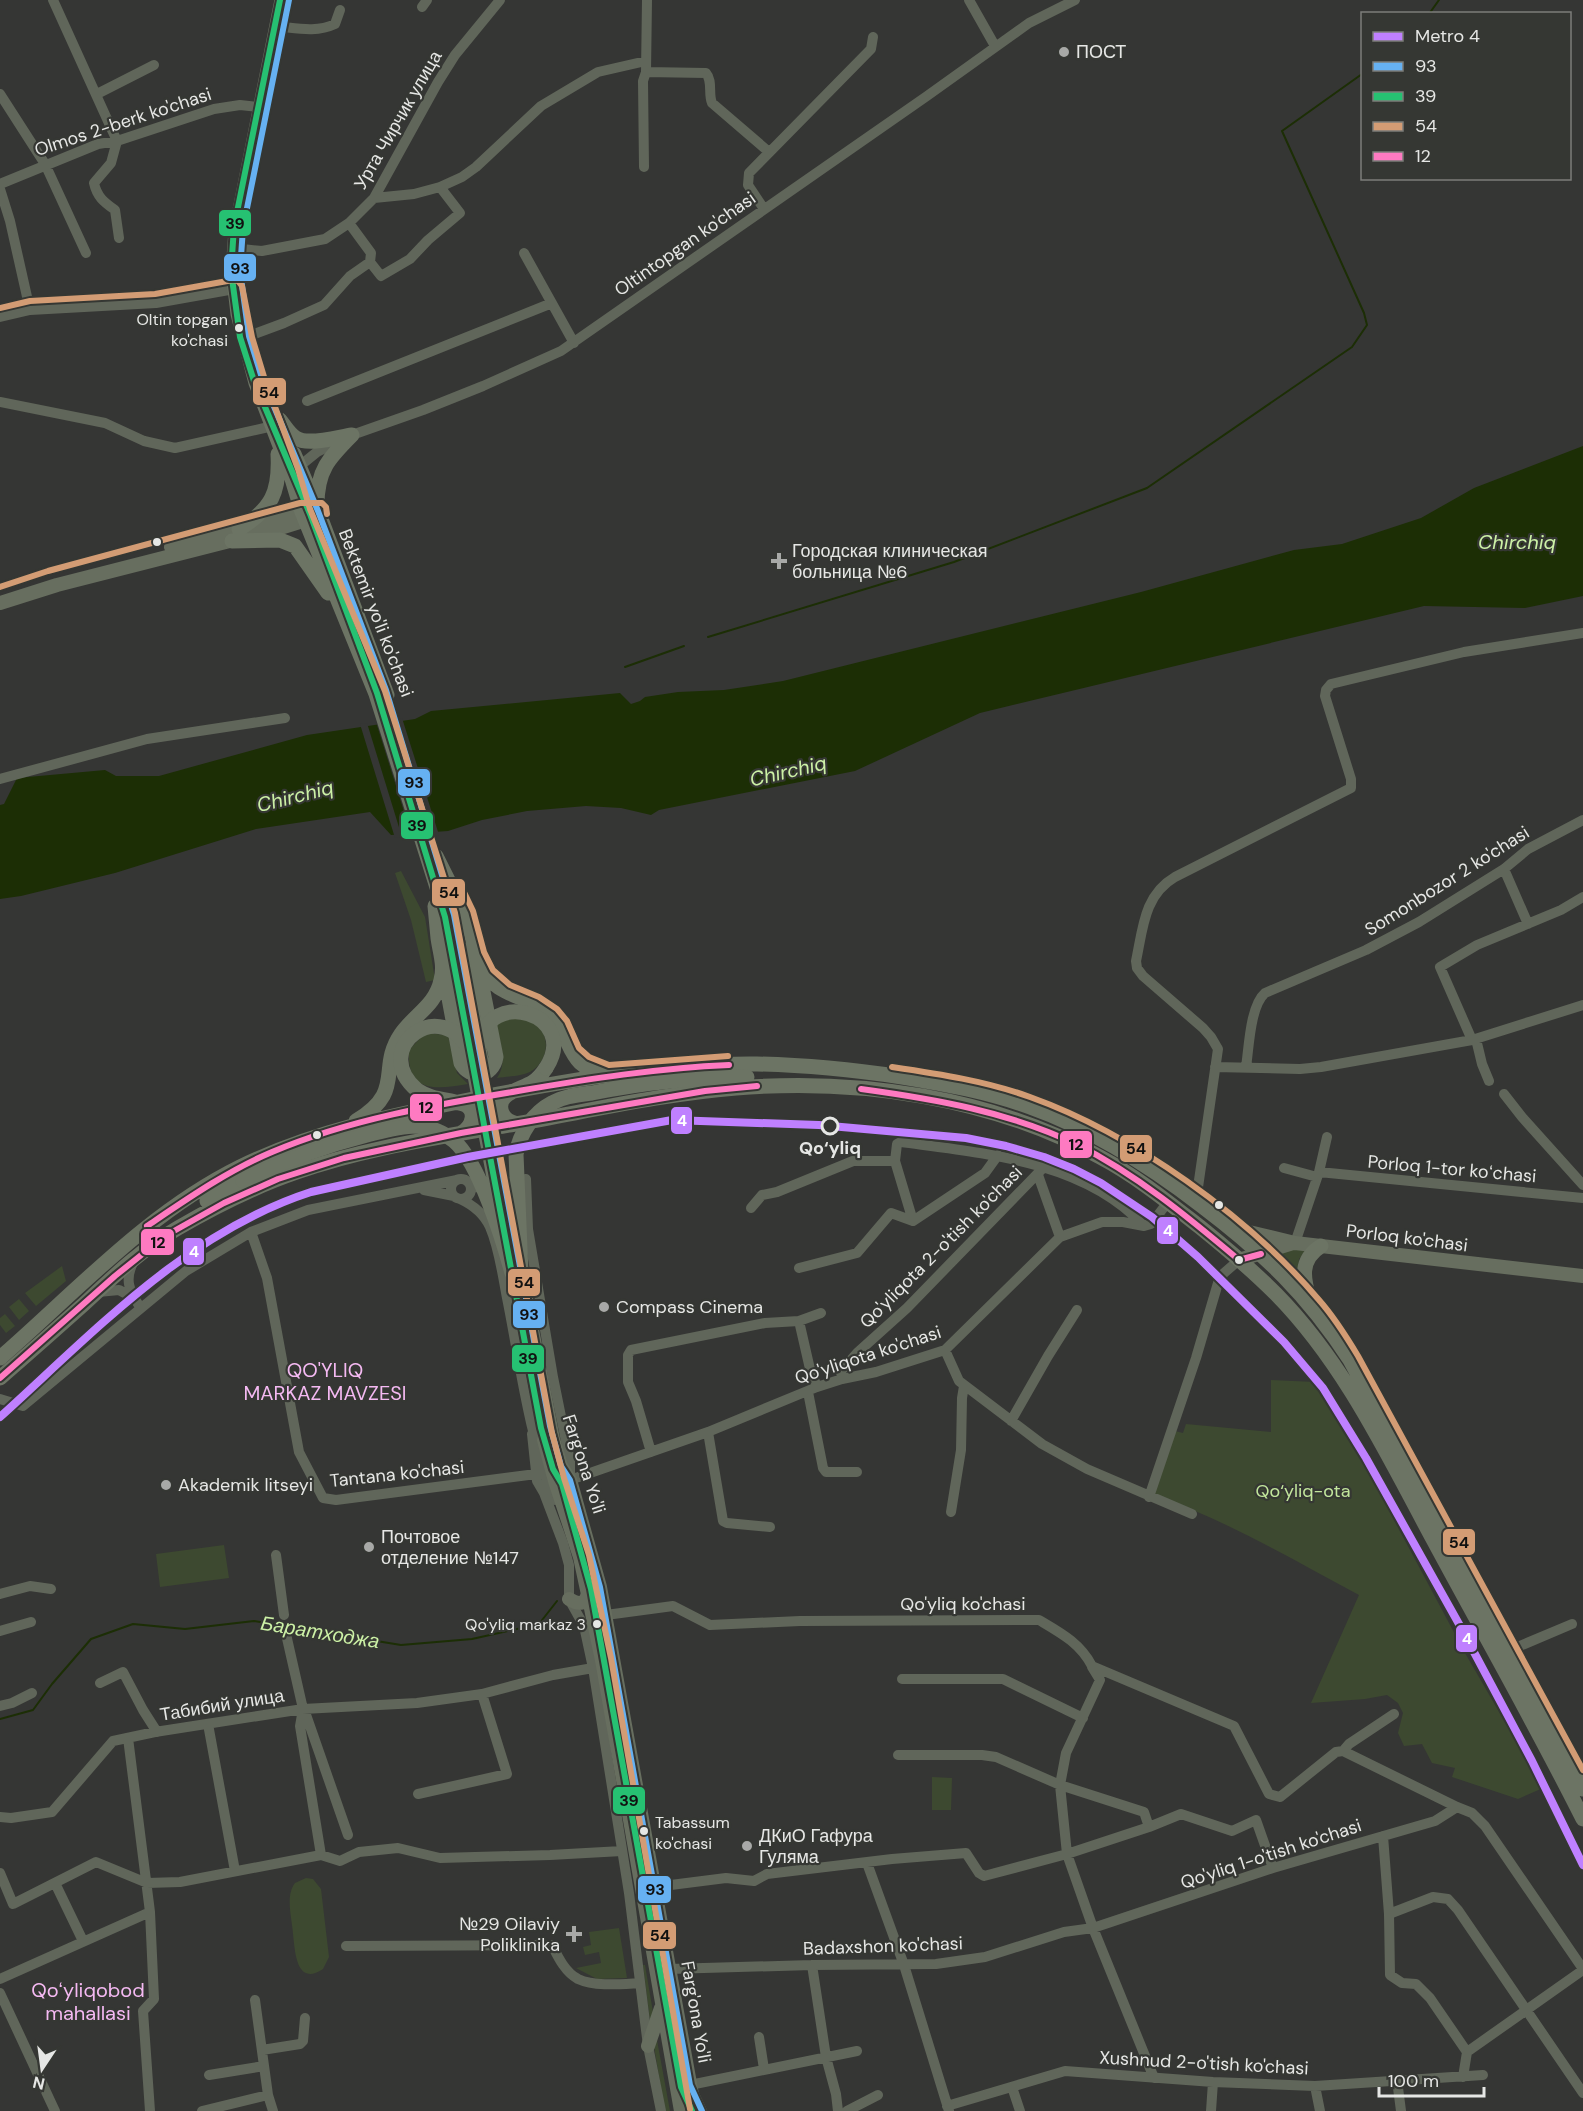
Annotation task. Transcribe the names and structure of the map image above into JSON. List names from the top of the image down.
{
  "streets": {
    "highway": ["Bektemir yo'li ko'chasi", "Farg'ona Yo'li"],
    "main road": ["Porloq ko'chasi"],
    "street": [
      "Урта Чирчик улица",
      "Olmos 2-berk ko'chasi",
      "Oltintopgan ko'chasi",
      "Somonbozor 2 ko'chasi",
      "Porloq 1-tor koʻchasi",
      "Qo'yliqota 2-o'tish ko'chasi",
      "Qo'yliqota ko'chasi",
      "Tantana ko'chasi",
      "Qo'yliq ko'chasi",
      "Табибий улица",
      "Qo'yliq 1-o'tish ko'chasi",
      "Badaxshon ko'chasi",
      "Xushnud 2-o'tish ko'chasi"
    ]
  },
  "crossings": [
    ["Урта Чирчик улица", "Bektemir yo'li ko'chasi"],
    ["Olmos 2-berk ko'chasi", "Bektemir yo'li ko'chasi"],
    ["Oltintopgan ko'chasi", "Bektemir yo'li ko'chasi"],
    ["Bektemir yo'li ko'chasi", "Farg'ona Yo'li"],
    ["Qo'yliqota 2-o'tish ko'chasi", "Qo'yliqota ko'chasi"],
    ["Qo'yliqota ko'chasi", "Farg'ona Yo'li"],
    ["Farg'ona Yo'li", "Qo'yliq ko'chasi"],
    ["Farg'ona Yo'li", "Badaxshon ko'chasi"],
    ["Qo'yliq 1-o'tish ko'chasi", "Badaxshon ko'chasi"]
  ],
  "districts": ["QO'YLIQ MARKAZ MAVZESI", "Qoʻyliqobod mahallasi"],
  "water": ["Chirchiq", "Баратходжа"],
  "parks": ["Qo‘yliq-ota"],
  "places": {
    "other": [
      "ПОСТ",
      "Oltin topgan ko'chasi",
      "Qo‘yliq",
      "Compass Cinema",
      "Akademik litseyi",
      "Почтовое отделение №147",
      "Qo'yliq markaz 3",
      "Tabassum ko'chasi",
      "ДКиО Гафура Гуляма"
    ],
    "health": ["Городская клиническая больница №6", "№29 Oilaviy Poliklinika"]
  },
  "lines": [
    "transit line 93",
    "transit line 39",
    "transit line 54",
    "transit line 12",
    "metro line 4"
  ],
  "legend": [
    "Metro 4",
    "93",
    "39",
    "54",
    "12"
  ],
  "scale_bar": "100 m",
  "north": "bottom"
}
